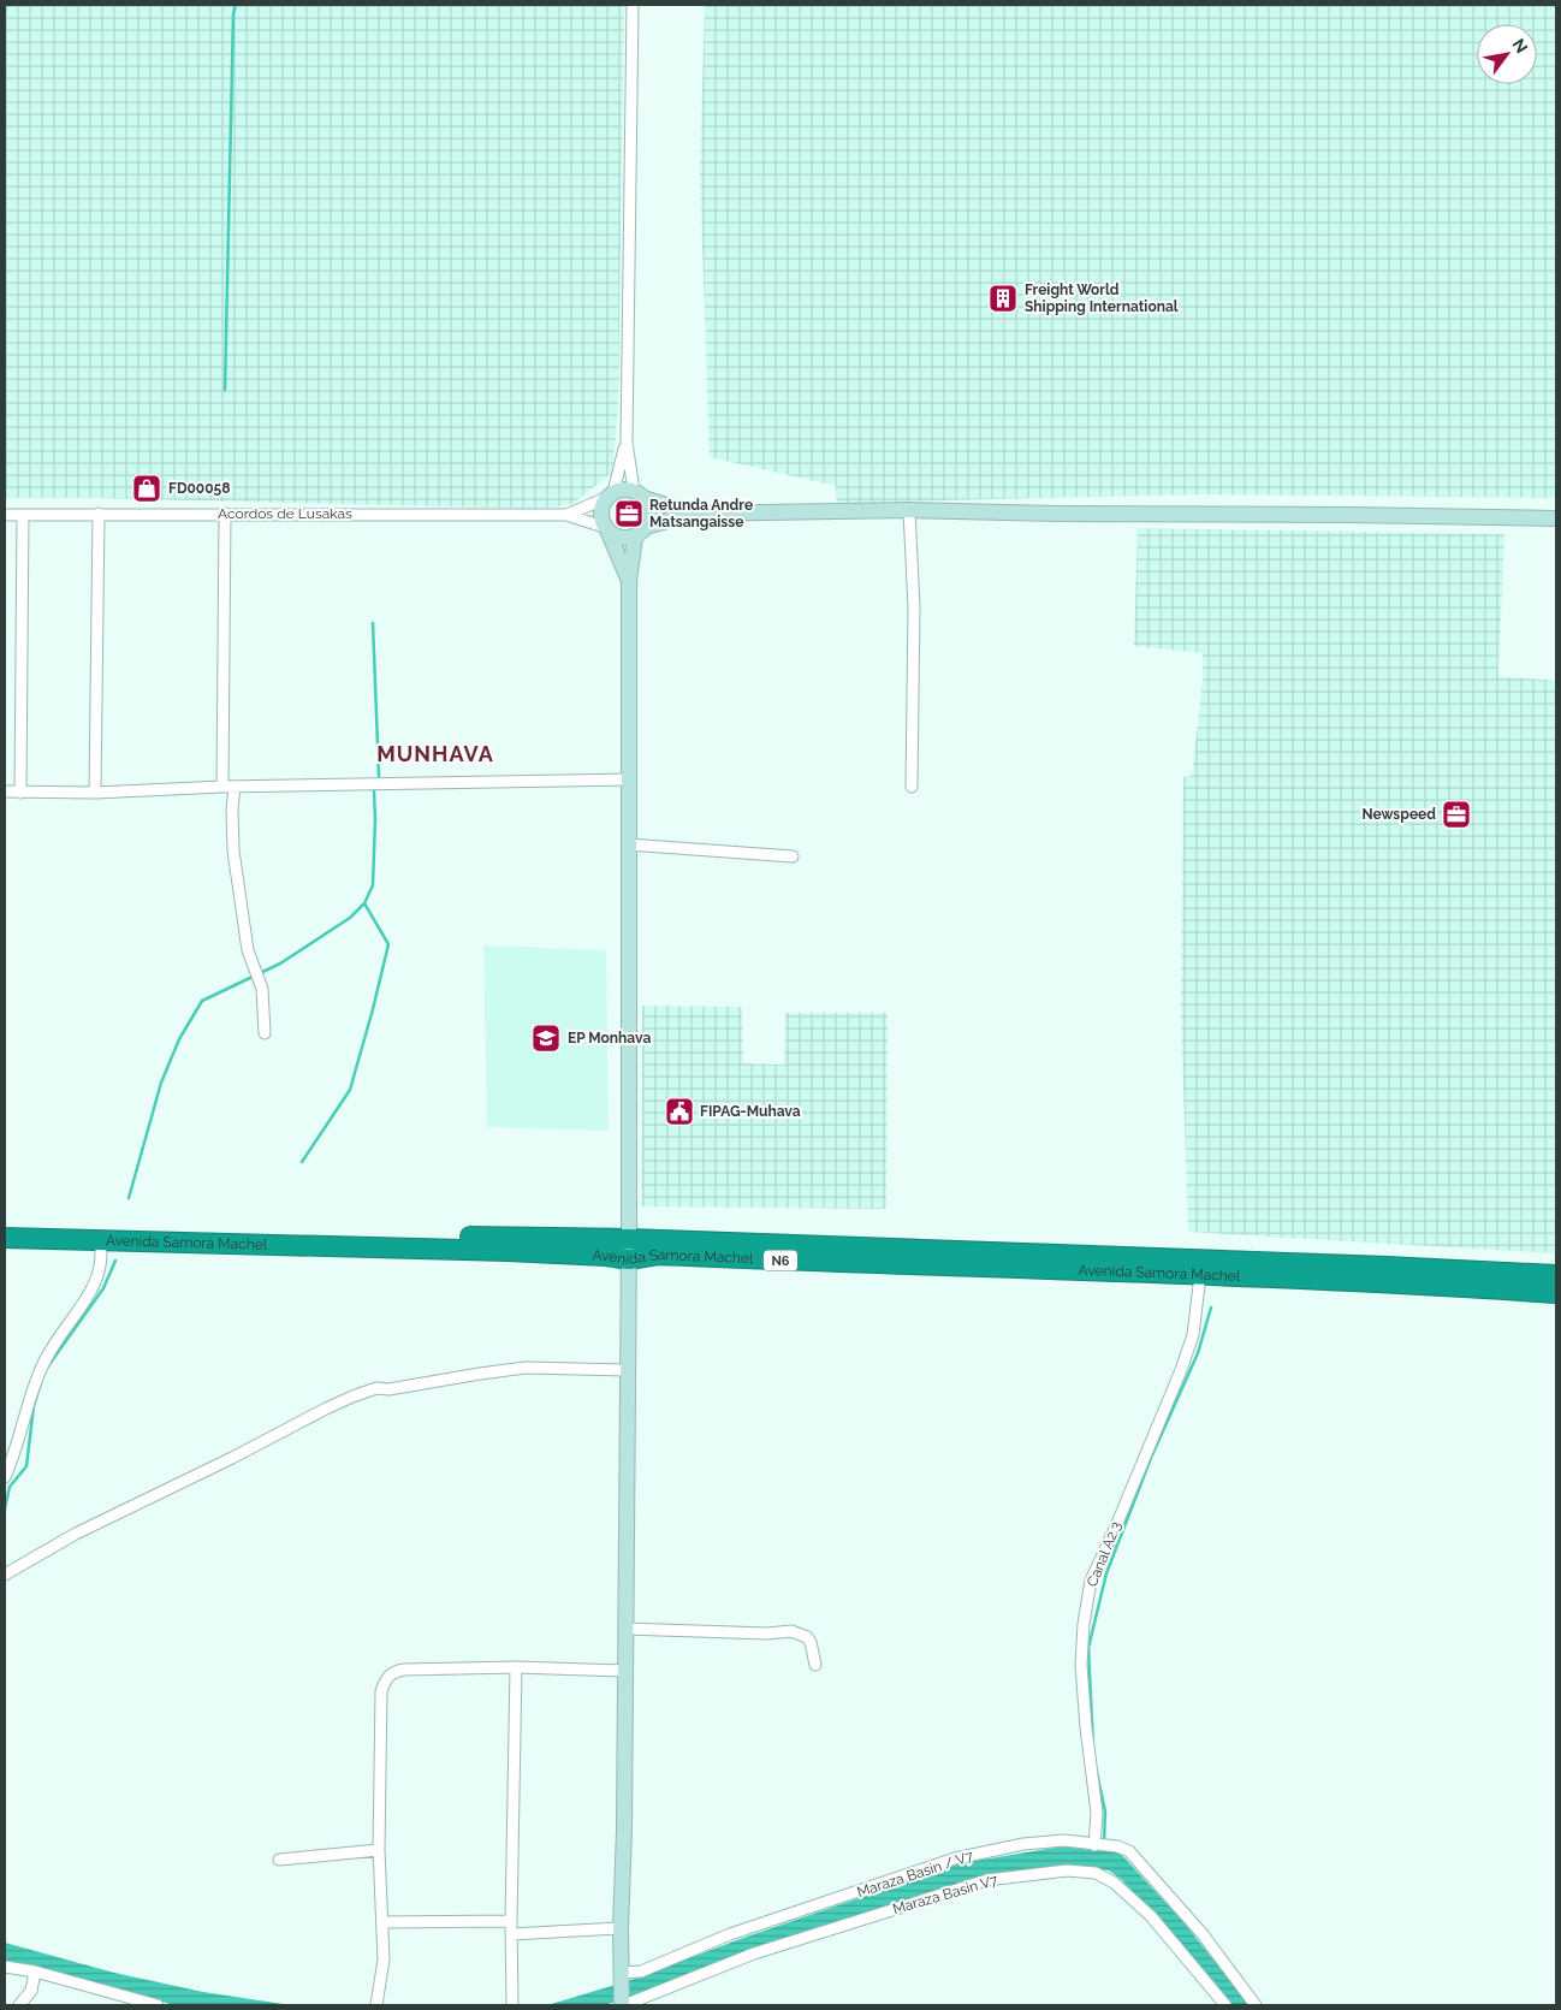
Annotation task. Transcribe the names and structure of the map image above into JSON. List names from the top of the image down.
{
  "streets": {
    "highway": ["Avenida Samora Machel", "N6"],
    "street": [
      "Acordos de Lusakas",
      "Canal A2.3",
      "Maraza Basin / V7",
      "Maraza Basin V7"
    ]
  },
  "crossings": [
    ["Avenida Samora Machel", "Canal A2.3"],
    ["Canal A2.3", "Maraza Basin / V7"]
  ],
  "districts": ["MUNHAVA"],
  "places": {
    "building": ["Freight World Shipping International"],
    "shop": ["FD00058"],
    "office": ["Retunda Andre Matsangaisse", "Newspeed"],
    "school or university": ["EP Monhava"],
    "public building": ["FIPAG-Muhava"]
  },
  "north": "top right"
}
